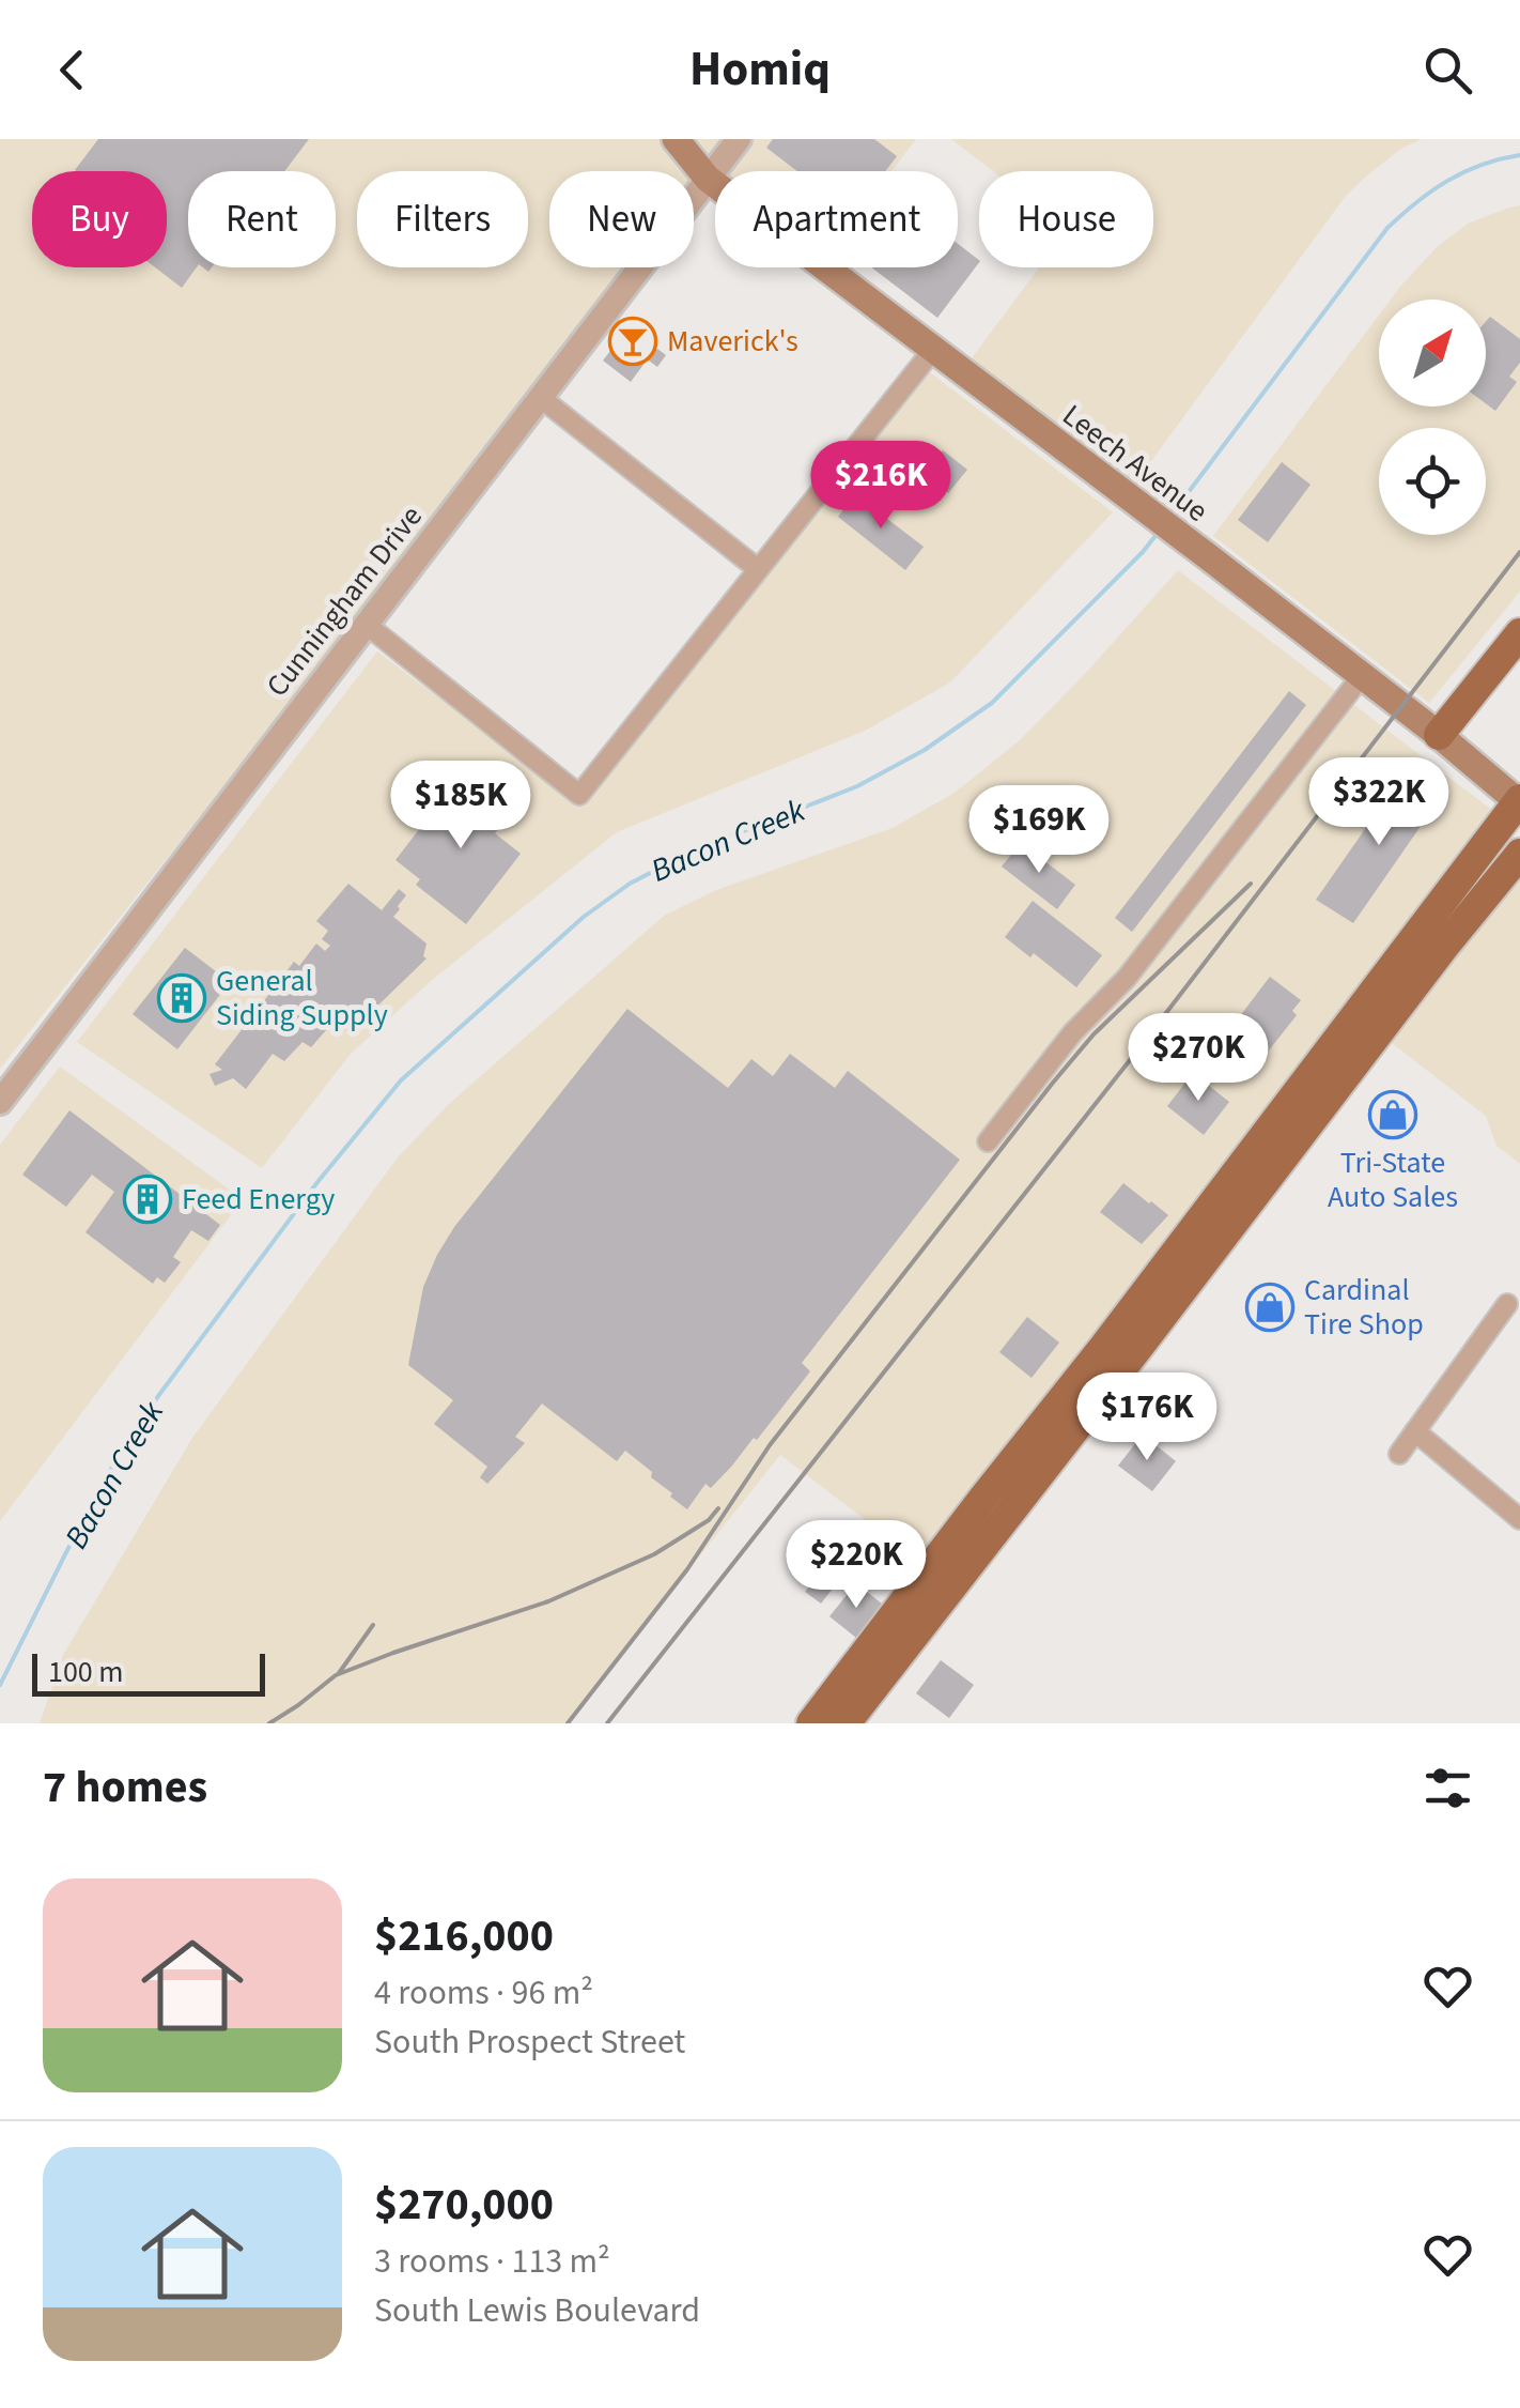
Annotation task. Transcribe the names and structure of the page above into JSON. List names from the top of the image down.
{
  "streets": {
    "main road": ["Leech Avenue"],
    "street": ["Cunningham Drive"]
  },
  "crossings": [
    ["Leech Avenue", "Cunningham Drive"]
  ],
  "water": ["Bacon Creek"],
  "places": {
    "bar": ["Maverick's"],
    "building": ["General Siding Supply", "Feed Energy"],
    "shop": ["Tri-State Auto Sales", "Cardinal Tire Shop"]
  },
  "scale_bar": "100 m",
  "north": "top right",
  "page": {
    "header": "Homiq",
    "chip": [
      "Buy",
      "Rent",
      "Filters",
      "New",
      "Apartment",
      "House"
    ],
    "price": [
      "$216K",
      "$322K",
      "$185K",
      "$169K",
      "$270K",
      "$176K",
      "$220K"
    ],
    "scale": "100 m",
    "heading": "7 homes",
    "list": [
      {
        "name": "$216,000",
        "note": "4 rooms · 96 m² · South Prospect Street"
      },
      {
        "name": "$270,000",
        "note": "3 rooms · 113 m² · South Lewis Boulevard"
      }
    ]
  }
}
